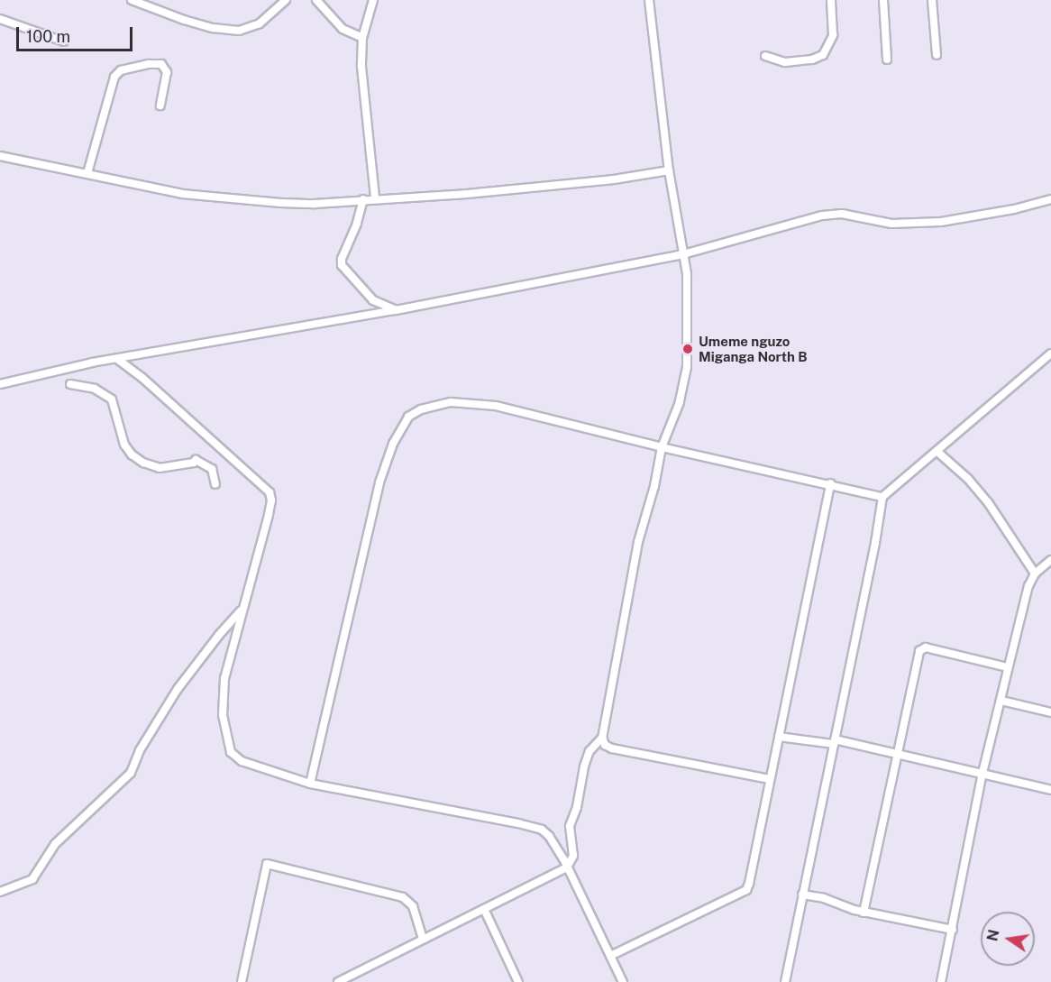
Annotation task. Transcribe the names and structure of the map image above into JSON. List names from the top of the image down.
{
  "places": ["Umeme nguzo Miganga North B"],
  "scale_bar": "100 m",
  "north": "left"
}
